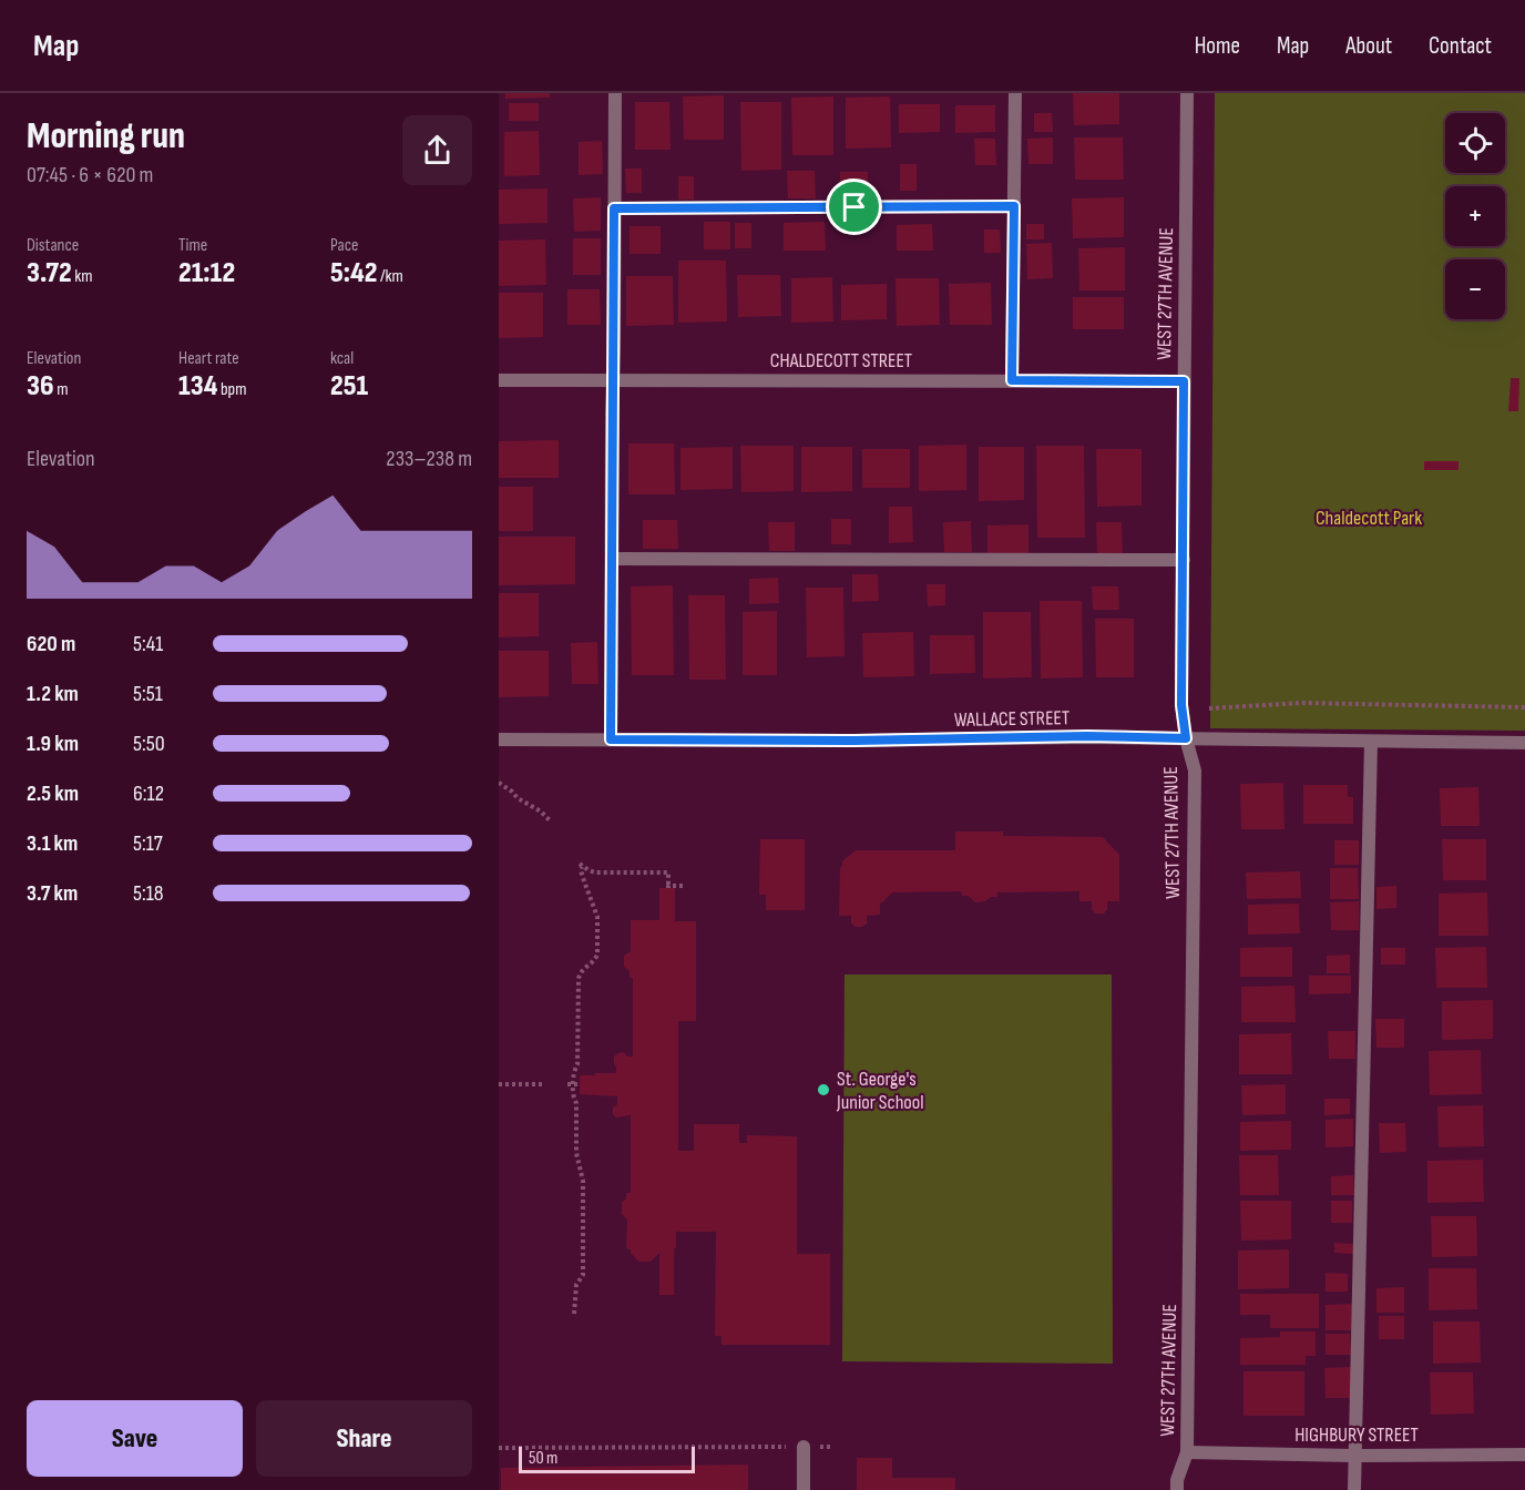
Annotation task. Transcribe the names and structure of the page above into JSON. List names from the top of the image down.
{
  "streets": {
    "street": [
      "WEST 27TH AVENUE",
      "CHALDECOTT STREET",
      "WALLACE STREET",
      "HIGHBURY STREET"
    ]
  },
  "crossings": [
    ["WEST 27TH AVENUE", "CHALDECOTT STREET"],
    ["WEST 27TH AVENUE", "WALLACE STREET"],
    ["WEST 27TH AVENUE", "HIGHBURY STREET"]
  ],
  "parks": ["Chaldecott Park"],
  "places": ["St. George's Junior School"],
  "scale_bar": "50 m",
  "page": {
    "header": "Map",
    "nav": [
      "Home",
      "Map",
      "About",
      "Contact"
    ],
    "heading": ["Morning run", "07:45 · 6 × 620 m"],
    "map_buttons": ["+", "−"],
    "stats": [
      ["Distance", "3.72 km"],
      ["Time", "21:12"],
      ["Pace", "5:42 /km"],
      ["Elevation", "36 m"],
      ["Heart rate", "134 bpm"],
      ["kcal", "251"]
    ],
    "chart": ["Elevation", "233–238 m"],
    "list": [
      {
        "name": "620 m",
        "note": "5:41"
      },
      {
        "name": "1.2 km",
        "note": "5:51"
      },
      {
        "name": "1.9 km",
        "note": "5:50"
      },
      {
        "name": "2.5 km",
        "note": "6:12"
      },
      {
        "name": "3.1 km",
        "note": "5:17"
      },
      {
        "name": "3.7 km",
        "note": "5:18"
      }
    ],
    "buttons": ["Save", "Share"],
    "scale": "50 m"
  }
}
